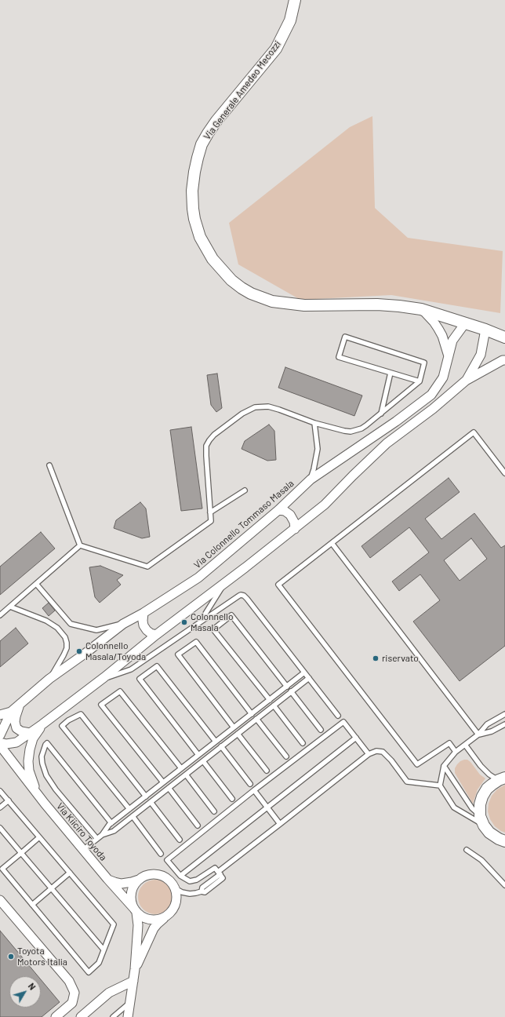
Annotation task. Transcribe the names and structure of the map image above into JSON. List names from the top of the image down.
{
  "streets": {
    "street": ["Via Generale Amedeo Mecozzi", "Via Colonnello Tommaso Masala", "Via Kiiciro Toyoda"]
  },
  "crossings": [
    ["Via Generale Amedeo Mecozzi", "Via Colonnello Tommaso Masala"]
  ],
  "places": [
    "Colonnello Masala",
    "Colonnello Masala/Toyoda",
    "riservato",
    "Toyota Motors Italia"
  ],
  "north": "top right"
}
